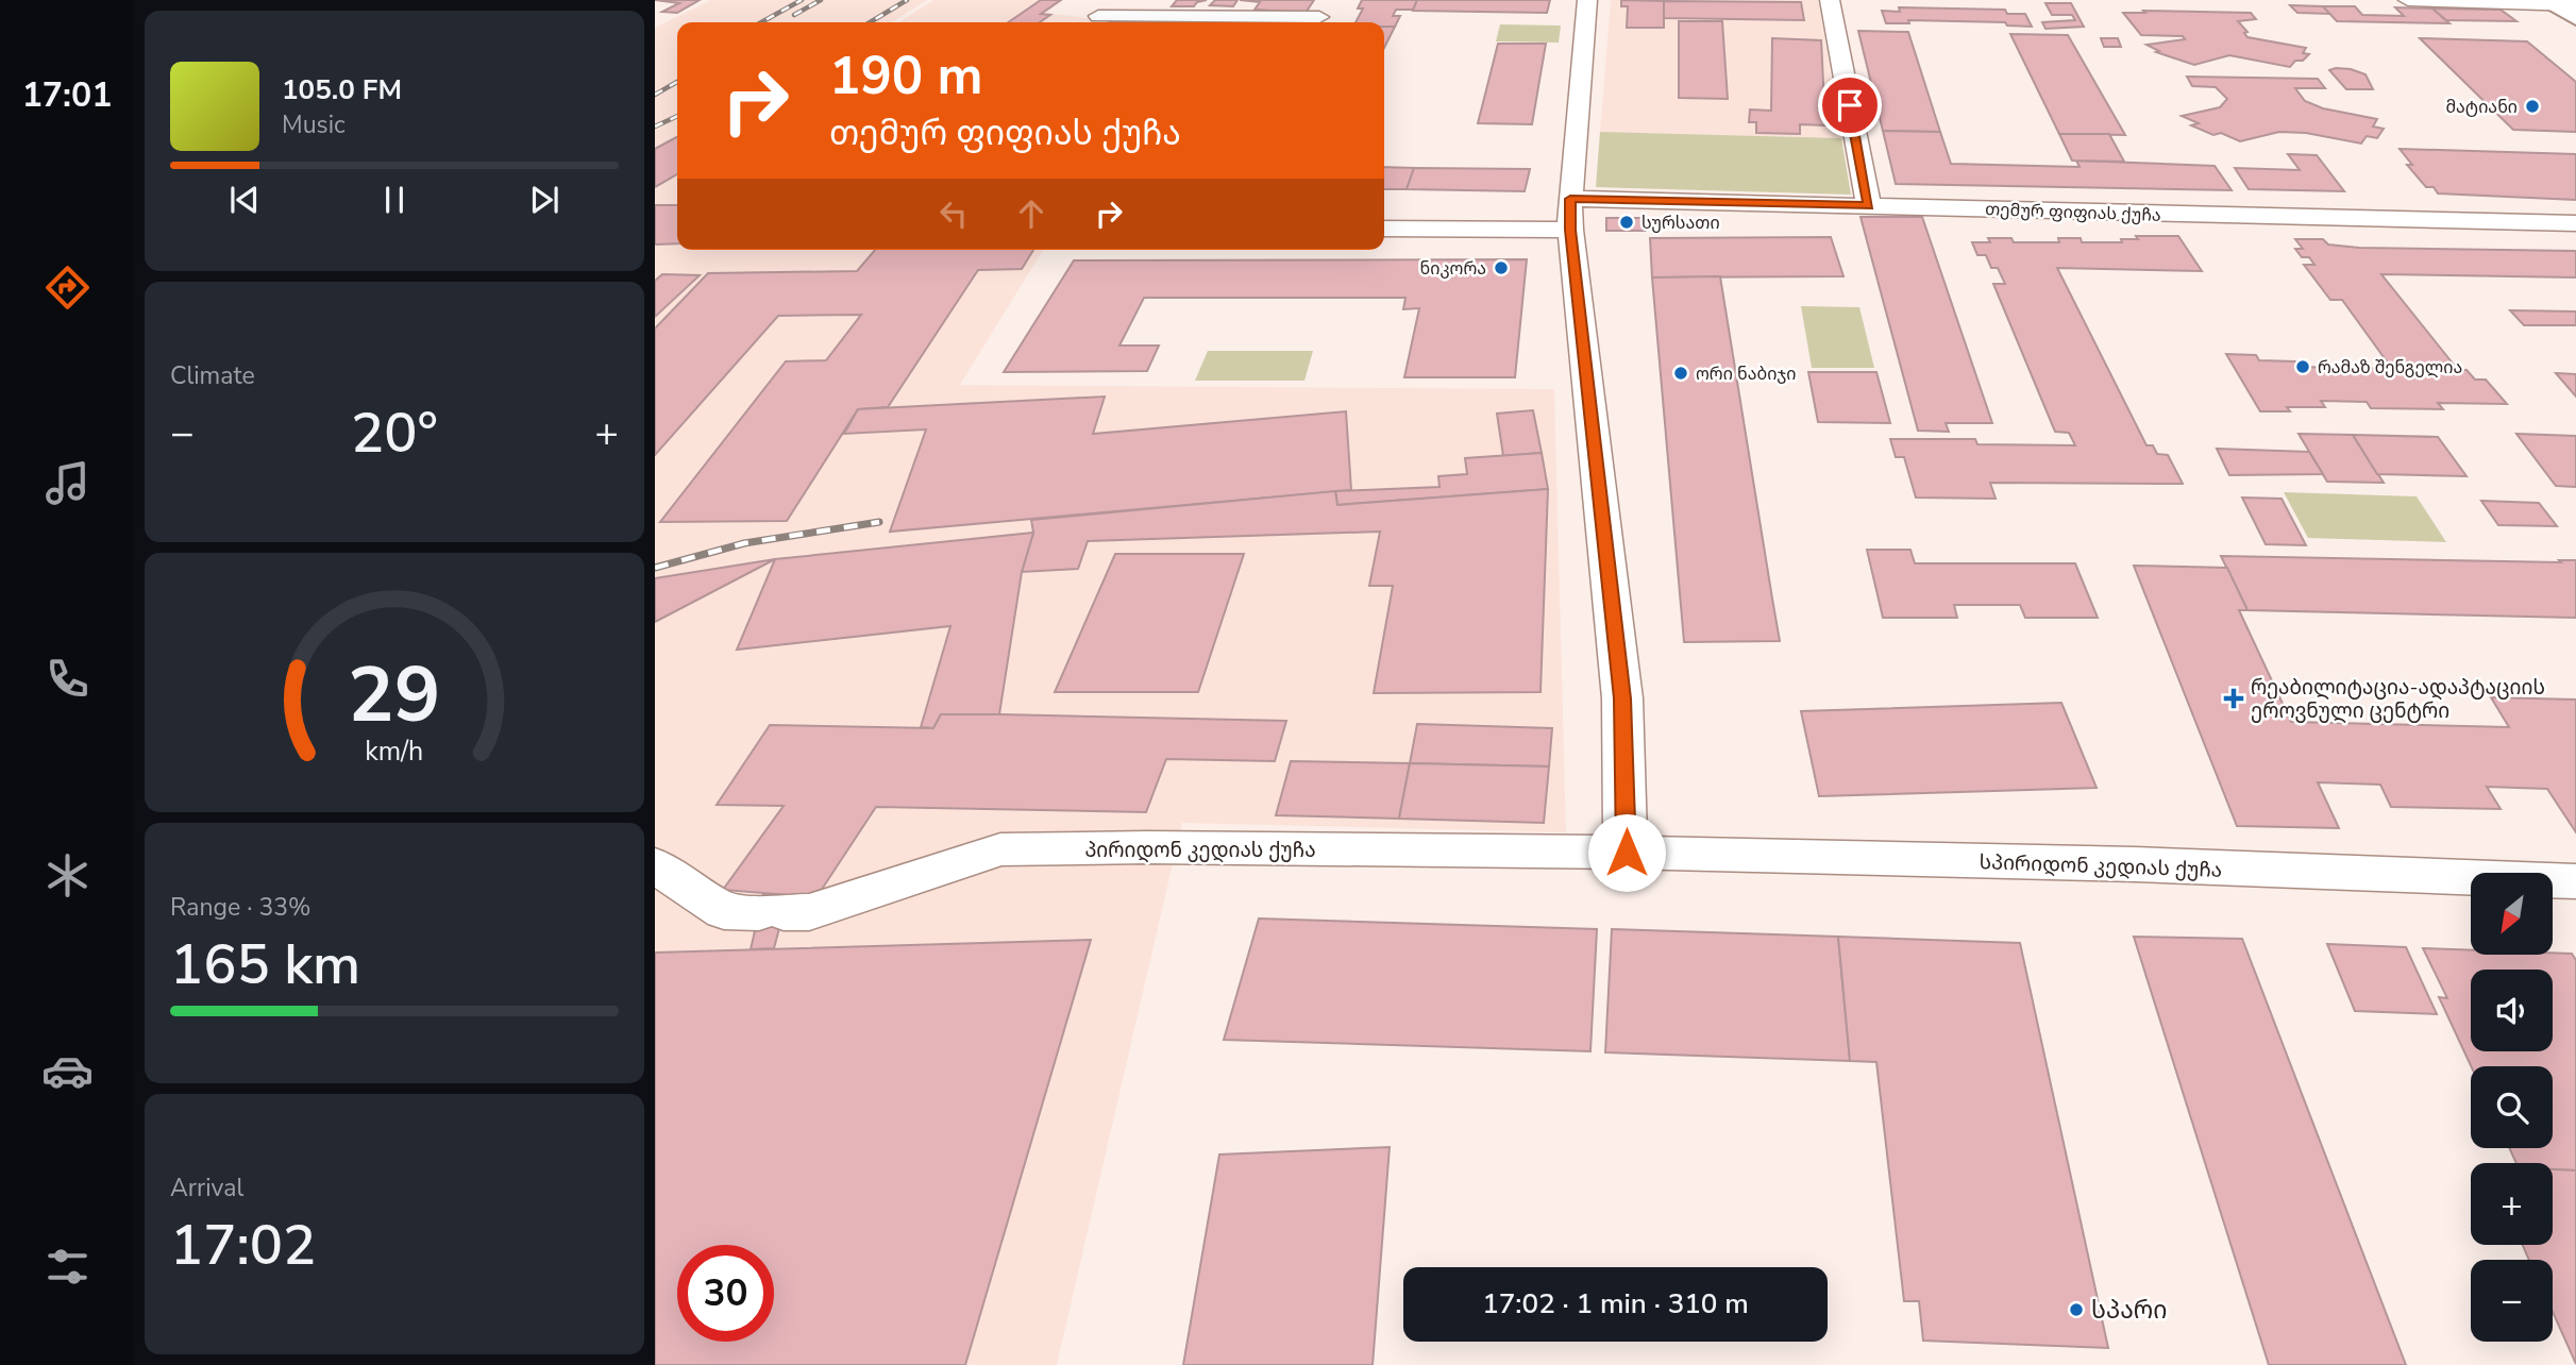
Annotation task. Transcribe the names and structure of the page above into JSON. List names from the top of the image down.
{
  "streets": {
    "street": ["თემურ ფიფიას ქუჩა", "პირიდონ კედიას ქუჩა", "სპირიდონ კედიას ქუჩა"]
  },
  "crossings": [
    ["პირიდონ კედიას ქუჩა", "სპირიდონ კედიას ქუჩა"]
  ],
  "places": {
    "other": [
      "მატიანი",
      "სურსათი",
      "ნიკორა",
      "რამაზ შენგელია",
      "ორი ნაბიჯი",
      "სპარი"
    ],
    "health": ["რეაბილიტაცია-ადაპტაციის ეროვნული ცენტრი"]
  },
  "north": "bottom left",
  "page": {
    "tabs": "17:01",
    "turn": ["190 m", "თემურ ფიფიას ქუჩა"],
    "song": ["105.0 FM", "Music"],
    "tile": [
      "Climate",
      ["Range · 33%", "165 km"],
      ["Arrival", "17:02"]
    ],
    "heat": ["−", "20°", "+"],
    "map_buttons": ["+", "−"],
    "limit": "30",
    "trip": "17:02 · 1 min · 310 m",
    "gauge": ["29", "km/h"]
  }
}
